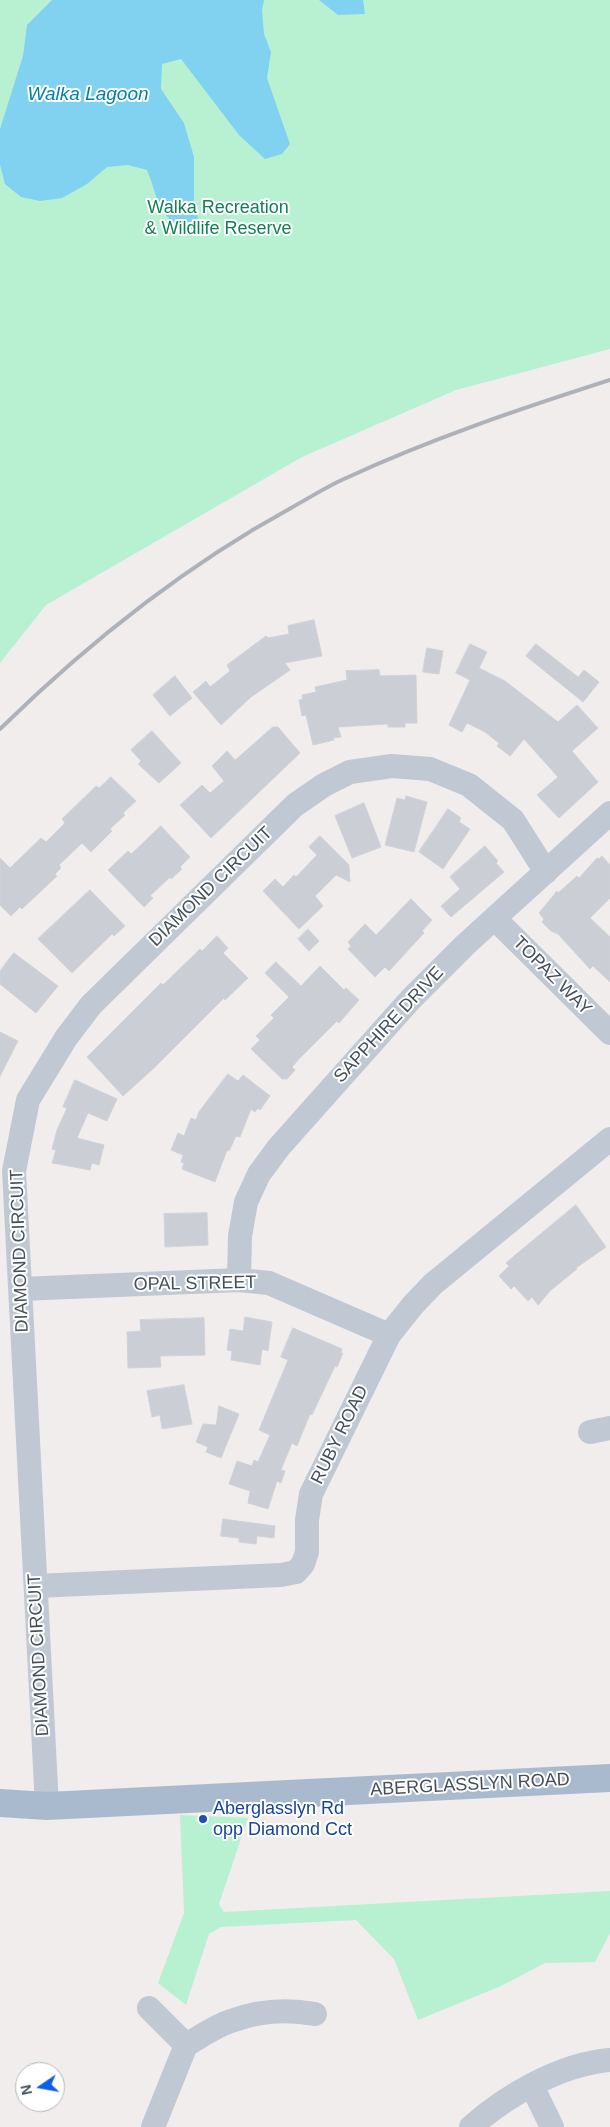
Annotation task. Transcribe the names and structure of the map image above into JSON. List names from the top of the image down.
{
  "streets": {
    "main road": ["ABERGLASSLYN ROAD"],
    "street": [
      "DIAMOND CIRCUIT",
      "TOPAZ WAY",
      "SAPPHIRE DRIVE",
      "OPAL STREET",
      "RUBY ROAD"
    ]
  },
  "crossings": [
    ["DIAMOND CIRCUIT", "SAPPHIRE DRIVE"],
    ["DIAMOND CIRCUIT", "OPAL STREET"],
    ["DIAMOND CIRCUIT", "RUBY ROAD"],
    ["DIAMOND CIRCUIT", "ABERGLASSLYN ROAD"],
    ["TOPAZ WAY", "SAPPHIRE DRIVE"],
    ["SAPPHIRE DRIVE", "OPAL STREET"],
    ["OPAL STREET", "RUBY ROAD"]
  ],
  "water": ["Walka Lagoon"],
  "parks": ["Walka Recreation & Wildlife Reserve"],
  "places": ["Aberglasslyn Rd opp Diamond Cct"],
  "north": "left"
}
